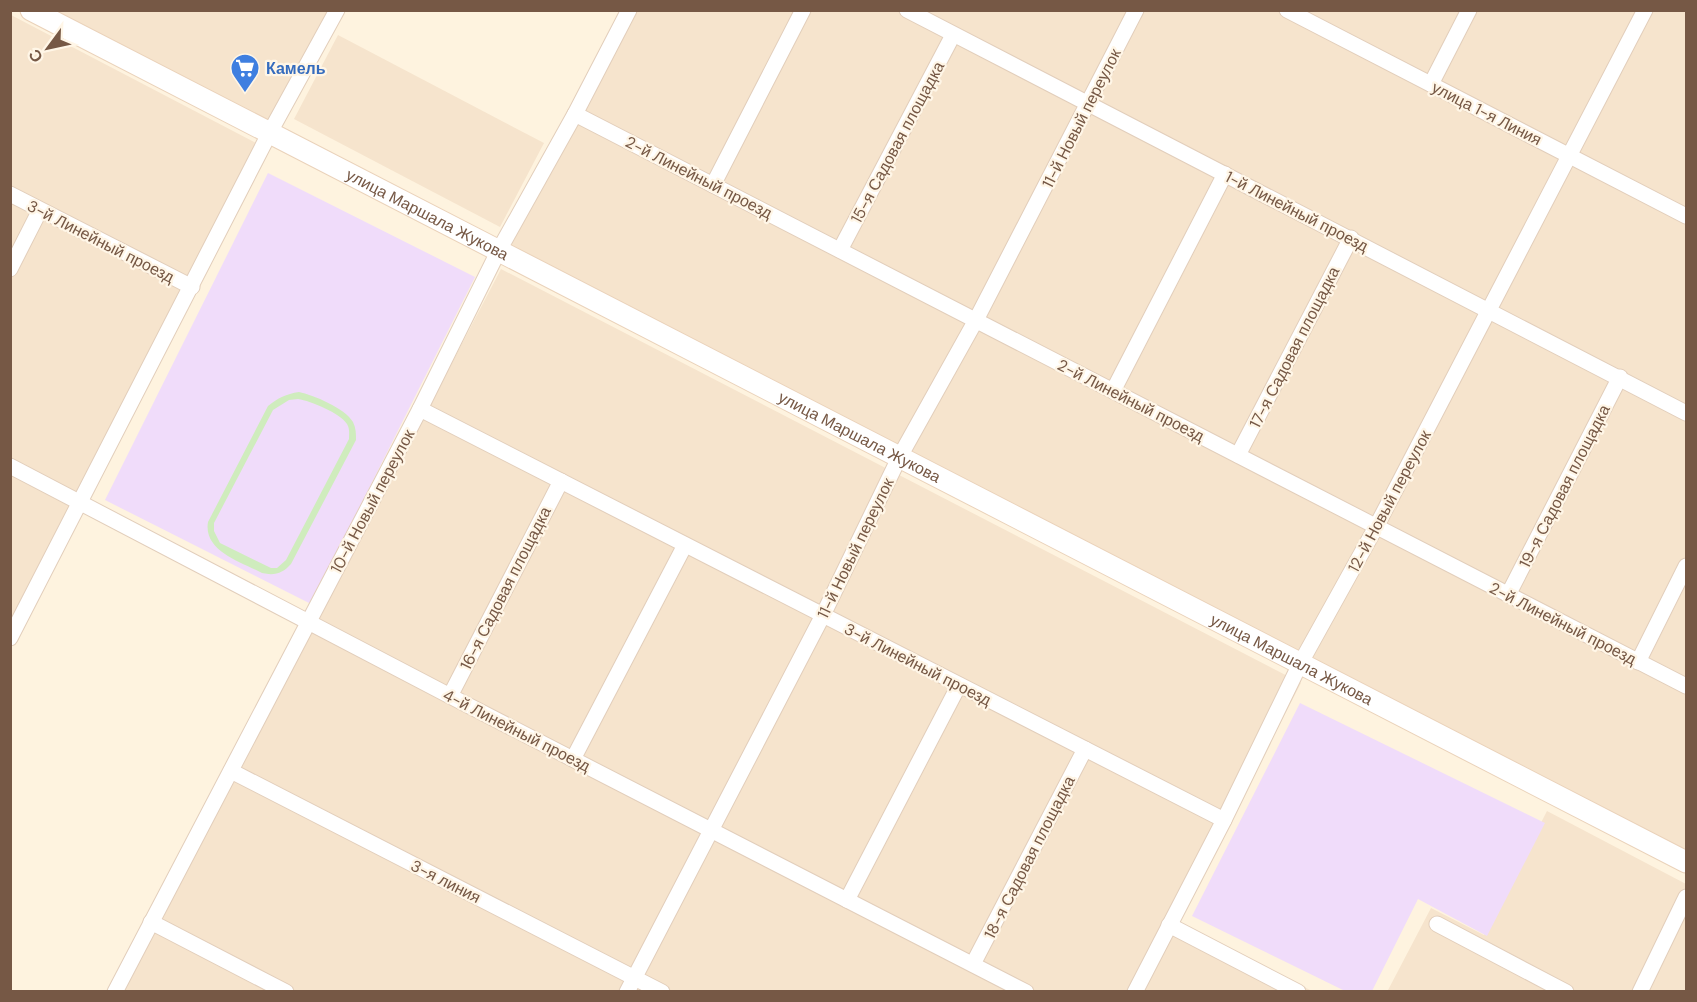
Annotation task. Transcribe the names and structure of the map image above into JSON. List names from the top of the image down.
{
  "streets": {
    "main road": ["улица Маршала Жукова"],
    "street": [
      "улица 1-я Линия",
      "11-й Новый переулок",
      "15-я Садовая площадка",
      "2-й Линейный проезд",
      "1-й Линейный проезд",
      "3-й Линейный проезд",
      "17-я Садовая площадка",
      "19-я Садовая площадка",
      "10-й Новый переулок",
      "12-й Новый переулок",
      "16-я Садовая площадка",
      "4-й Линейный проезд",
      "18-я Садовая площадка",
      "3-я линия"
    ]
  },
  "crossings": [
    ["улица 1-я Линия", "12-й Новый переулок"],
    ["11-й Новый переулок", "2-й Линейный проезд"],
    ["11-й Новый переулок", "1-й Линейный проезд"],
    ["11-й Новый переулок", "улица Маршала Жукова"],
    ["11-й Новый переулок", "3-й Линейный проезд"],
    ["11-й Новый переулок", "4-й Линейный проезд"],
    ["11-й Новый переулок", "3-я линия"],
    ["15-я Садовая площадка", "2-й Линейный проезд"],
    ["15-я Садовая площадка", "1-й Линейный проезд"],
    ["2-й Линейный проезд", "17-я Садовая площадка"],
    ["2-й Линейный проезд", "19-я Садовая площадка"],
    ["2-й Линейный проезд", "10-й Новый переулок"],
    ["2-й Линейный проезд", "12-й Новый переулок"],
    ["1-й Линейный проезд", "17-я Садовая площадка"],
    ["1-й Линейный проезд", "19-я Садовая площадка"],
    ["1-й Линейный проезд", "12-й Новый переулок"],
    ["улица Маршала Жукова", "10-й Новый переулок"],
    ["улица Маршала Жукова", "12-й Новый переулок"],
    ["3-й Линейный проезд", "10-й Новый переулок"],
    ["3-й Линейный проезд", "12-й Новый переулок"],
    ["3-й Линейный проезд", "16-я Садовая площадка"],
    ["3-й Линейный проезд", "18-я Садовая площадка"],
    ["10-й Новый переулок", "4-й Линейный проезд"],
    ["10-й Новый переулок", "3-я линия"],
    ["16-я Садовая площадка", "4-й Линейный проезд"],
    ["4-й Линейный проезд", "18-я Садовая площадка"]
  ],
  "places": {
    "supermarket": ["Камель"]
  },
  "north": "bottom left"
}
